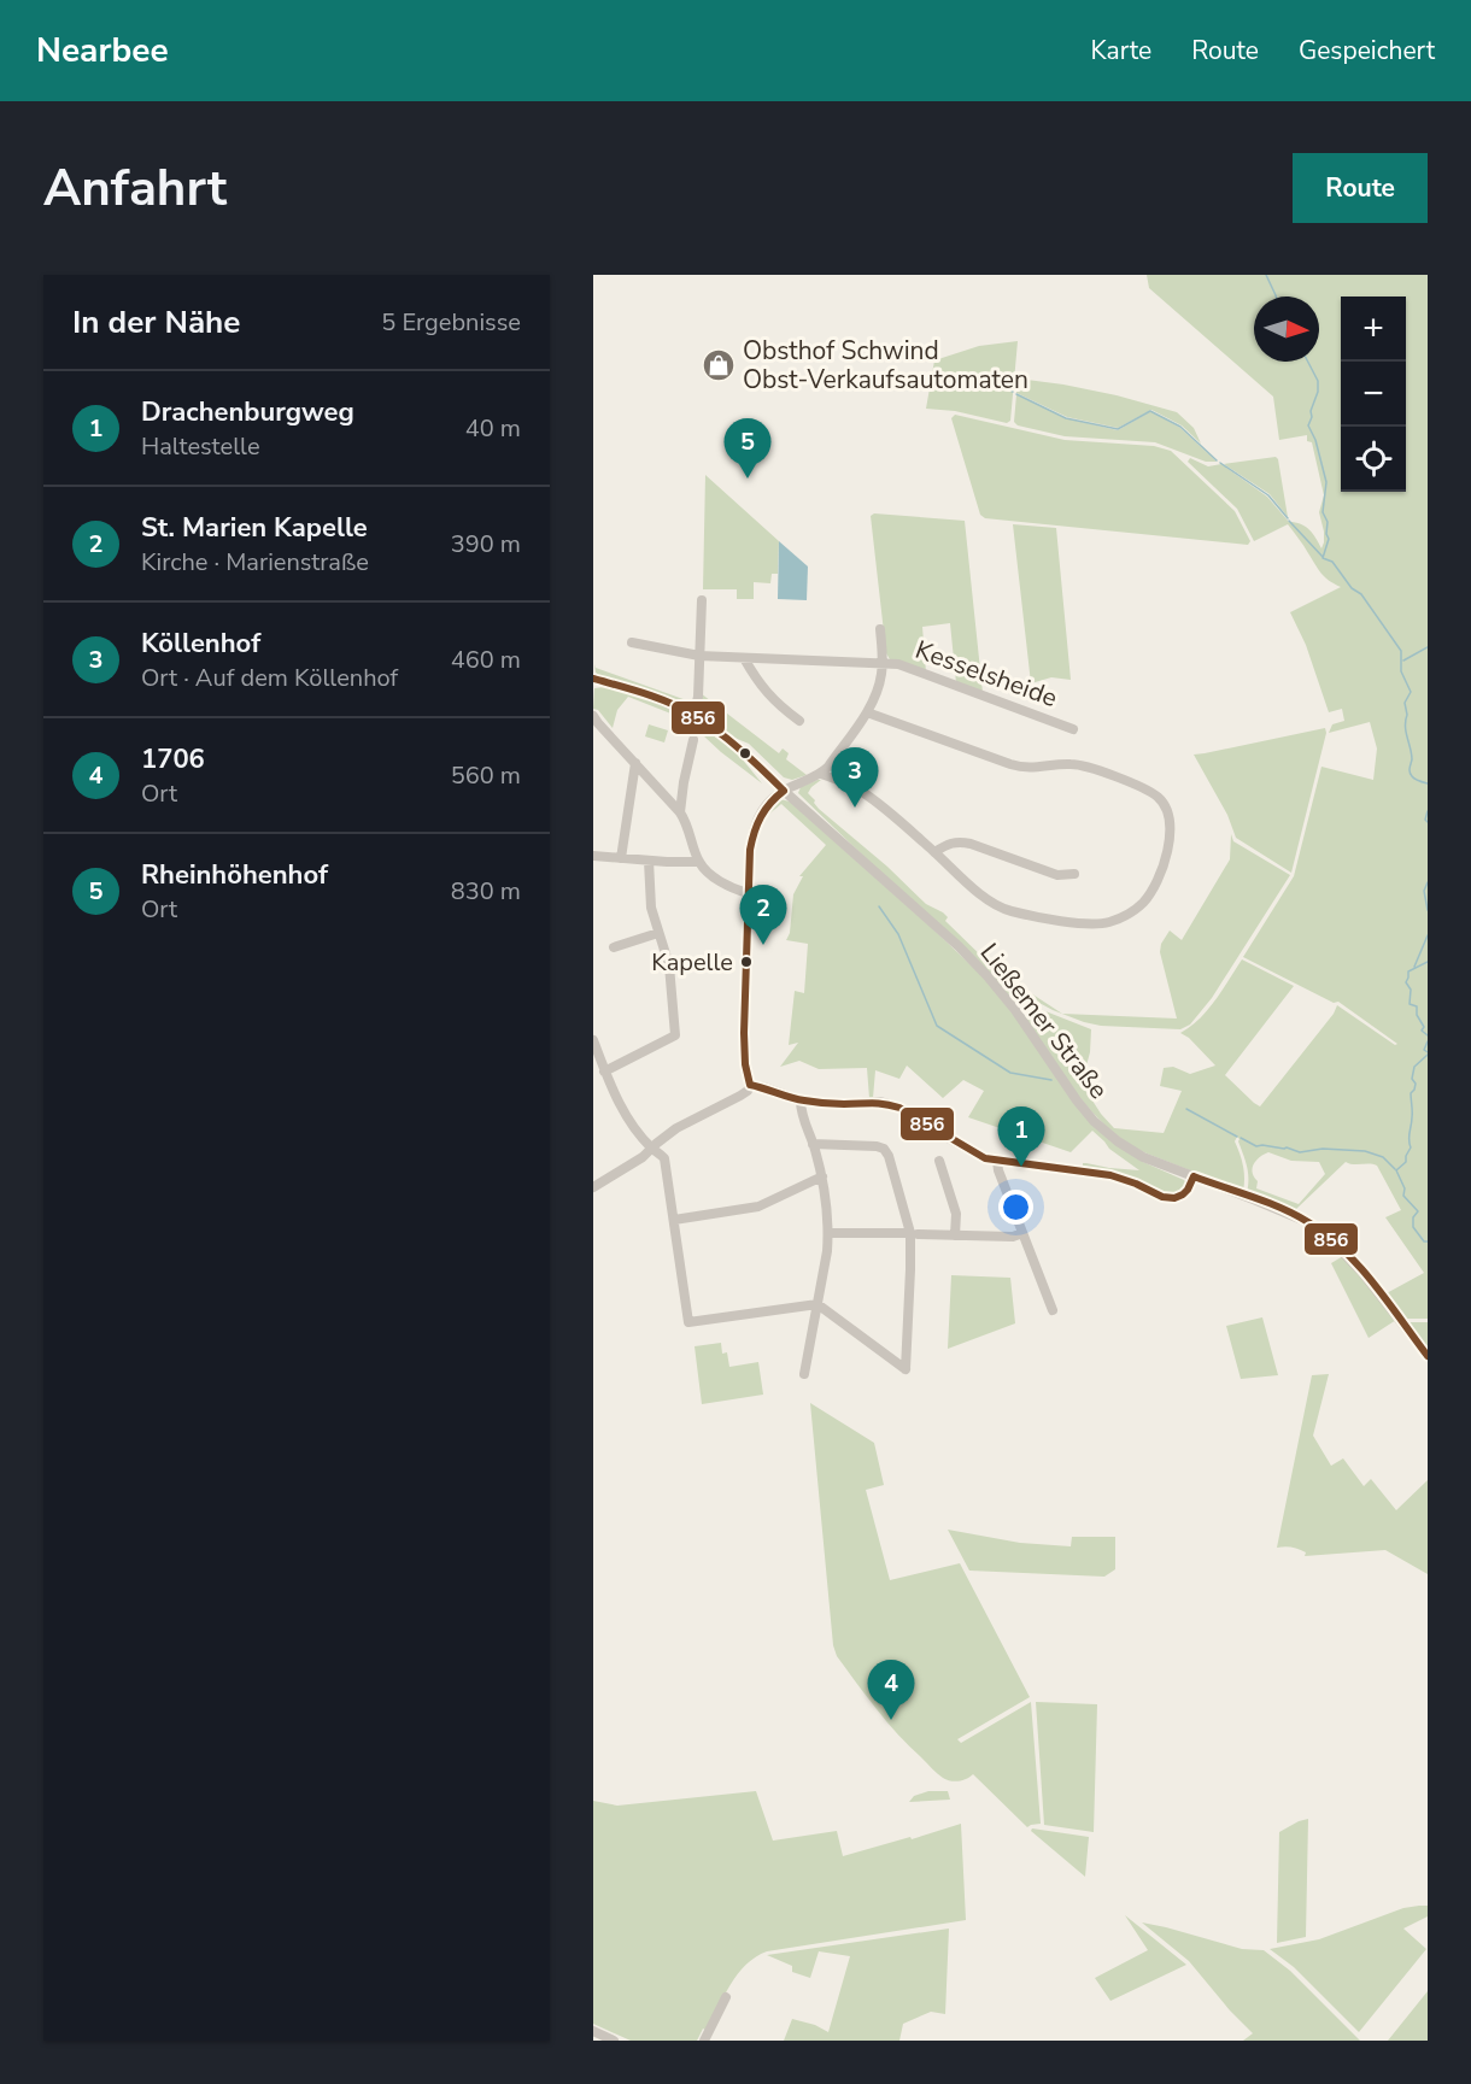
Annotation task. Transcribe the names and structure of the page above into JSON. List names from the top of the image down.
{
  "streets": {
    "street": ["Kesselsheide", "Ließemer Straße"]
  },
  "places": {
    "shop": ["Obsthof Schwind Obst-Verkaufsautomaten"],
    "other": ["Kapelle"]
  },
  "lines": ["transit line 856"],
  "north": "right",
  "page": {
    "header": "Nearbee",
    "nav": ["Karte", "Route", "Gespeichert"],
    "buttons": "Route",
    "title": "Anfahrt",
    "heading": ["In der Nähe", "5 Ergebnisse"],
    "map_buttons": ["+", "−"],
    "list": [
      {
        "mark": "1",
        "name": "Drachenburgweg",
        "note": "Haltestelle",
        "value": "40 m"
      },
      {
        "mark": "2",
        "name": "St. Marien Kapelle",
        "note": "Kirche · Marienstraße",
        "value": "390 m"
      },
      {
        "mark": "3",
        "name": "Köllenhof",
        "note": "Ort · Auf dem Köllenhof",
        "value": "460 m"
      },
      {
        "mark": "4",
        "name": "1706",
        "note": "Ort",
        "value": "560 m"
      },
      {
        "mark": "5",
        "name": "Rheinhöhenhof",
        "note": "Ort",
        "value": "830 m"
      }
    ],
    "pins": [
      "5",
      "3",
      "2",
      "1",
      "4"
    ]
  }
}
